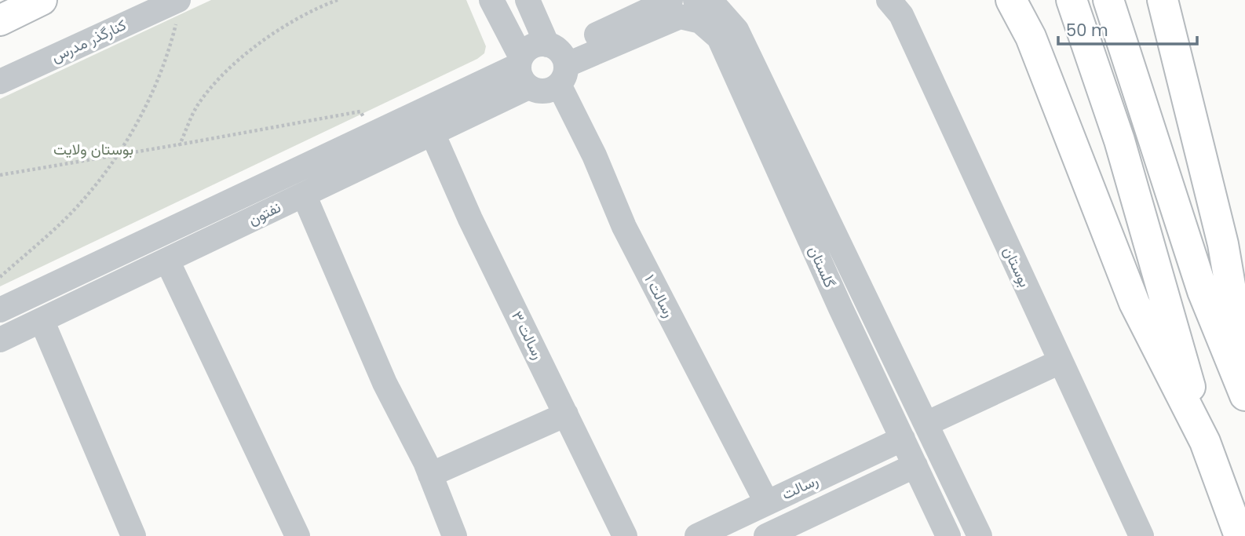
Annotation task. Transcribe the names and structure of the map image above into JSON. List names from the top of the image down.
{
  "streets": {
    "street": [
      "کنارگذر مدرس",
      "نفتون",
      "گلستان",
      "بوستان",
      "رسالت ۱",
      "رسالت ۳",
      "رسالت"
    ]
  },
  "crossings": [
    ["نفتون", "رسالت ۳"],
    ["گلستان", "رسالت"],
    ["رسالت ۱", "رسالت"]
  ],
  "parks": ["بوستان ولایت"],
  "scale_bar": "50 m"
}
